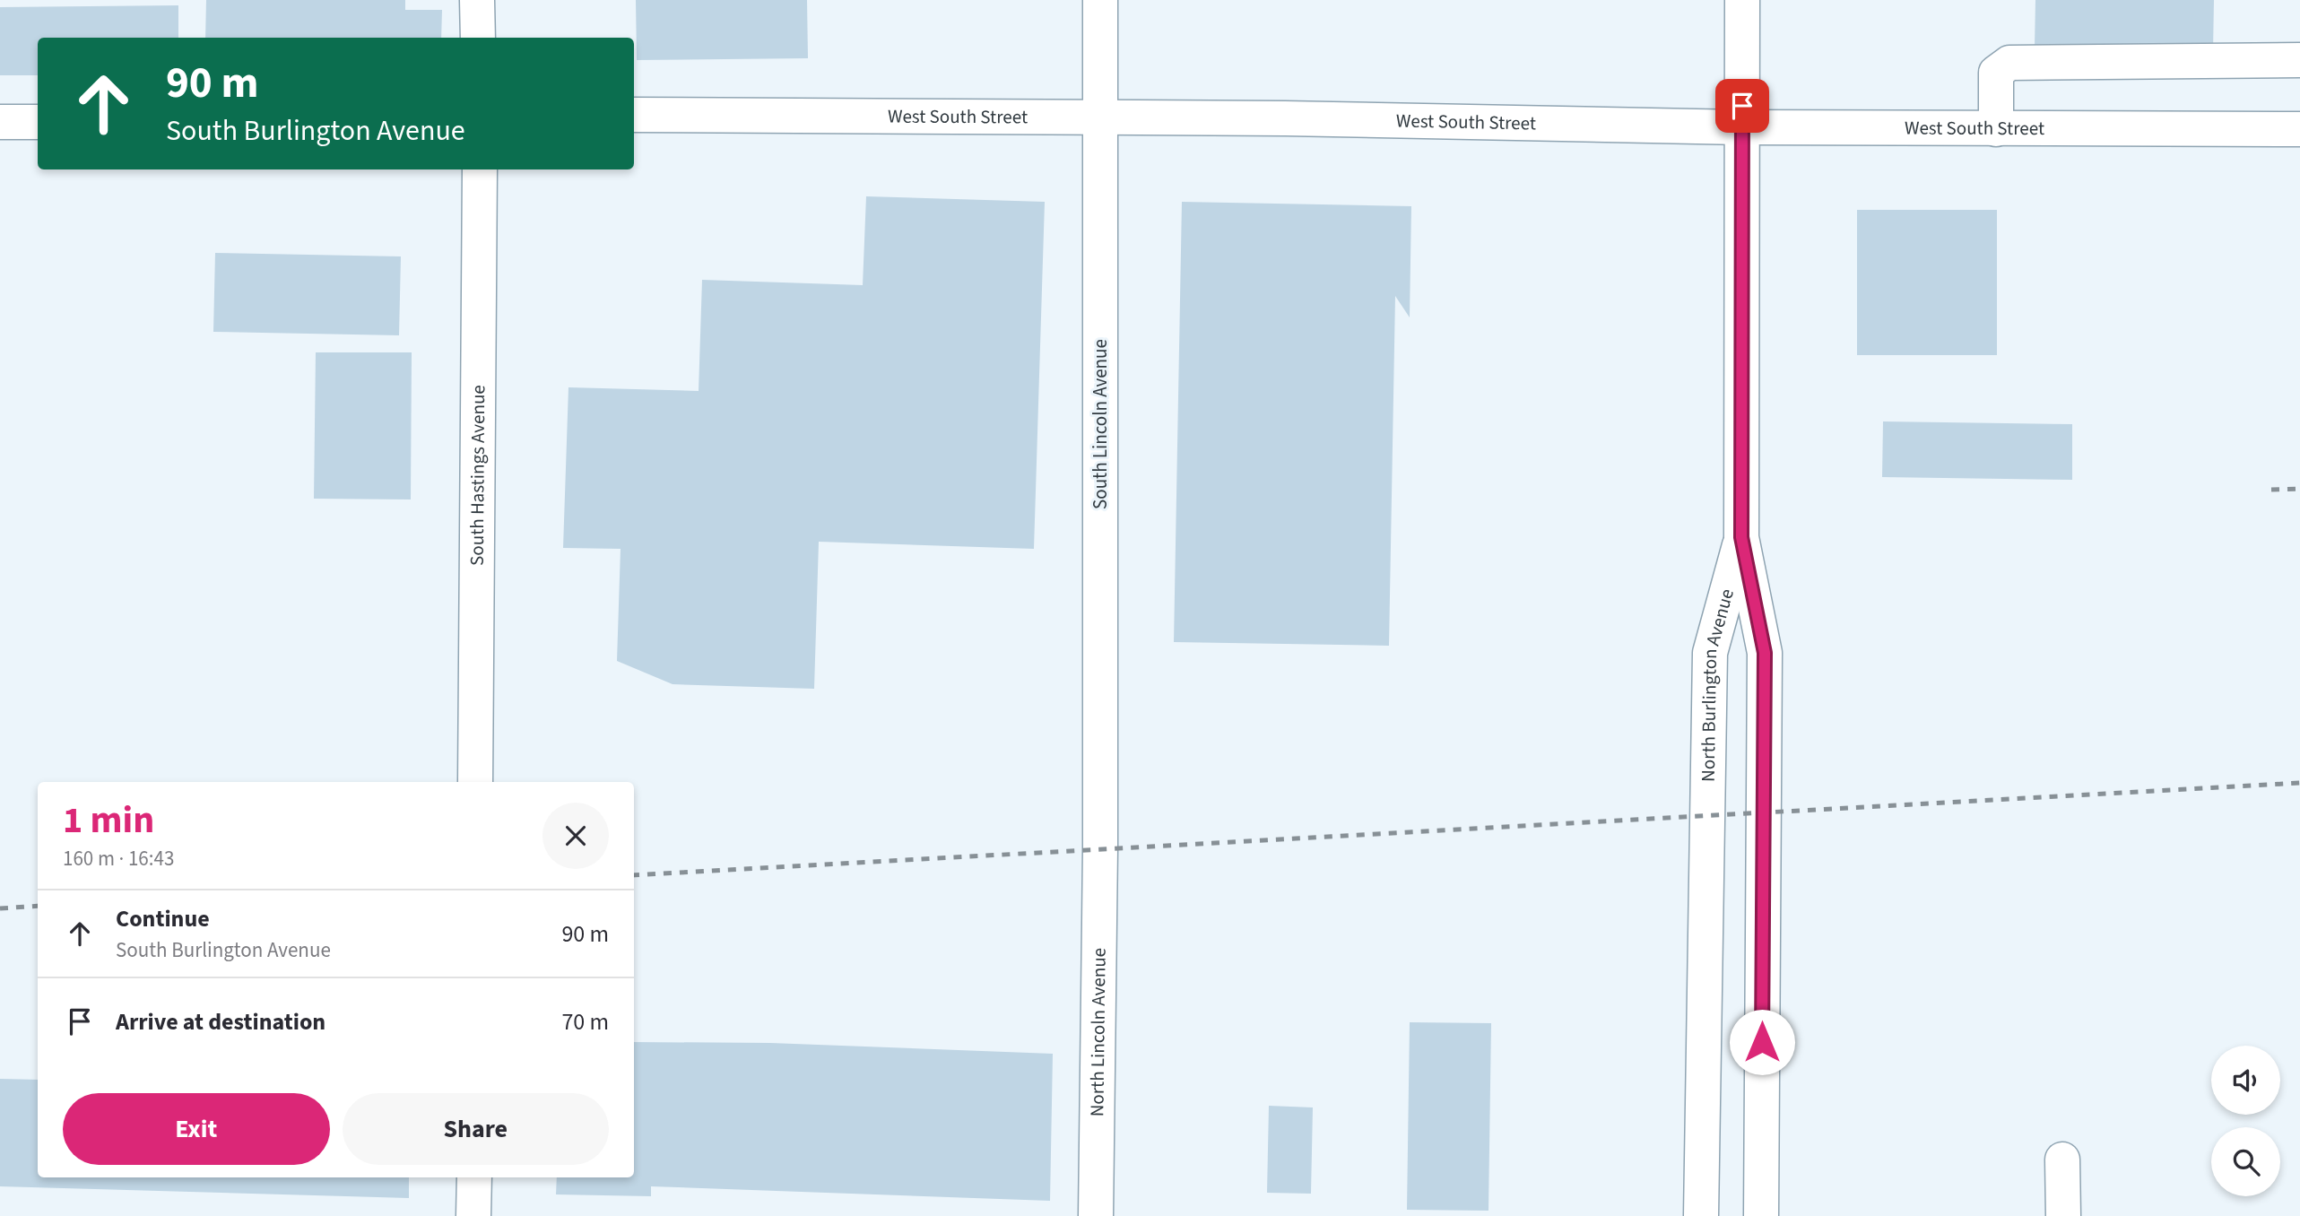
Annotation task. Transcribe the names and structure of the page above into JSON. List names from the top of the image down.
{
  "streets": {
    "main road": [
      "West South Street",
      "South Lincoln Avenue",
      "South Hastings Avenue",
      "North Burlington Avenue",
      "North Lincoln Avenue"
    ]
  },
  "crossings": [
    ["West South Street", "South Lincoln Avenue"],
    ["South Lincoln Avenue", "North Lincoln Avenue"]
  ],
  "page": {
    "turn": ["90 m", "South Burlington Avenue"],
    "heading": ["1 min", "160 m · 16:43"],
    "list": [
      {
        "name": "Continue",
        "note": "South Burlington Avenue",
        "value": "90 m"
      },
      {
        "name": "Arrive at destination",
        "value": "70 m"
      }
    ],
    "buttons": ["Exit", "Share"]
  }
}
